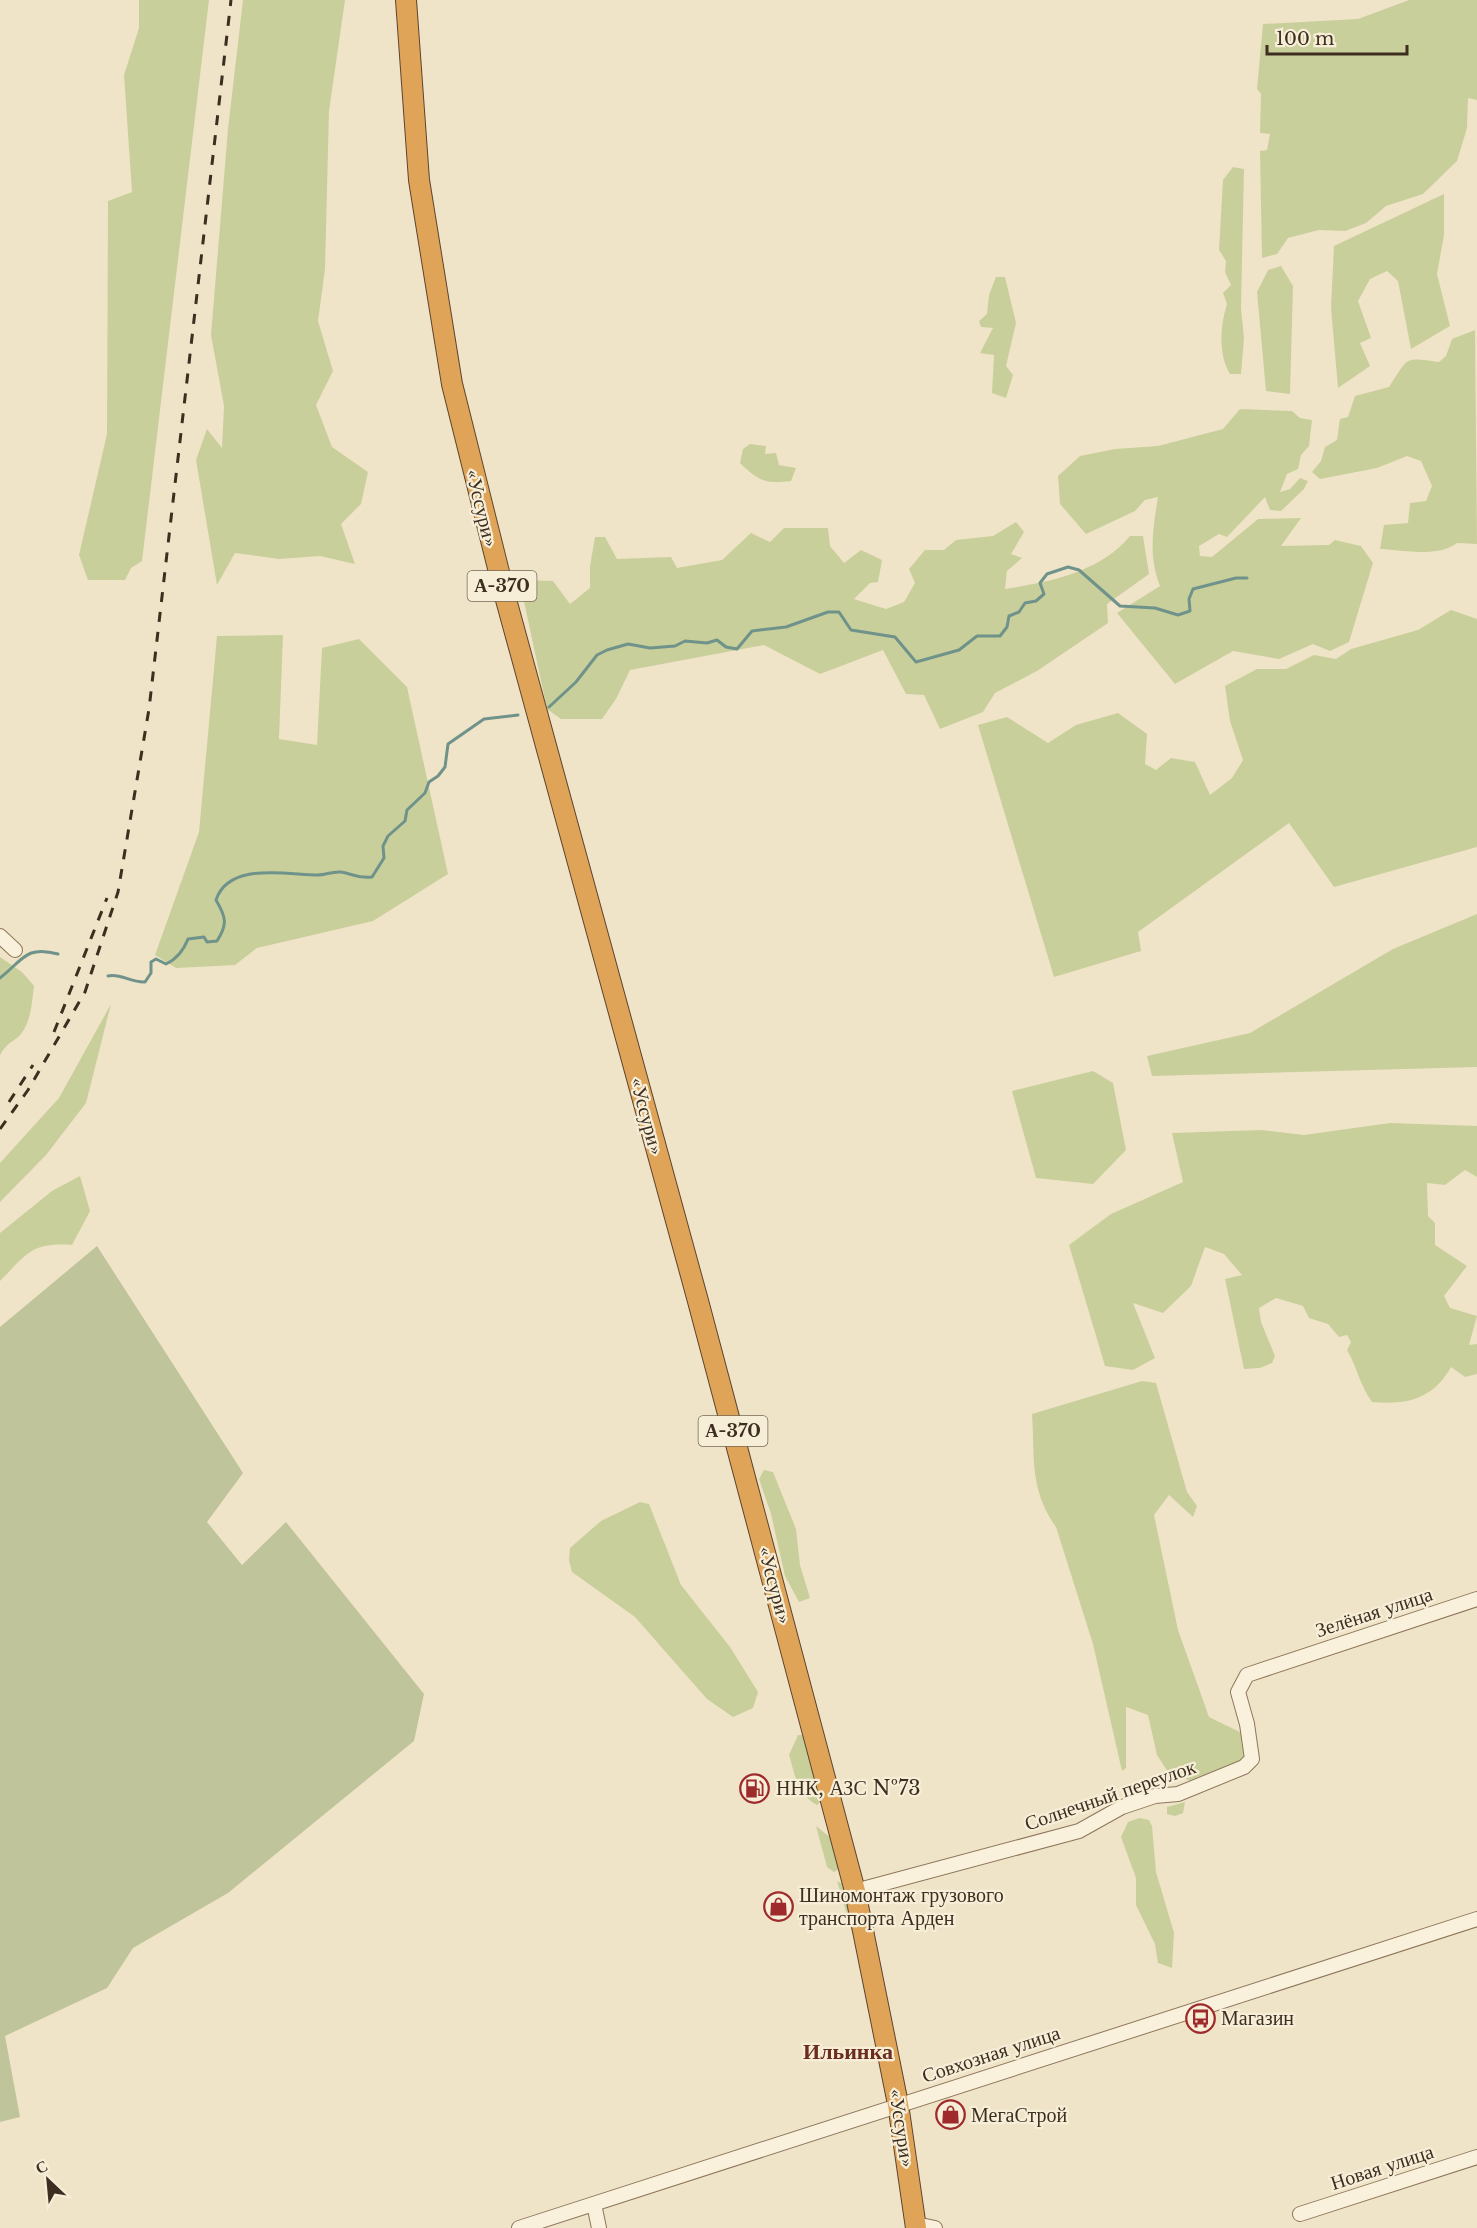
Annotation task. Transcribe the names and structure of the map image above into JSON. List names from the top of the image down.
{
  "streets": {
    "highway": ["«Уссури»", "А-370"],
    "street": [
      "Зелёная улица",
      "Солнечный переулок",
      "Совхозная улица",
      "Новая улица"
    ]
  },
  "crossings": [
    ["«Уссури»", "Солнечный переулок"],
    ["«Уссури»", "Совхозная улица"],
    ["Зелёная улица", "Солнечный переулок"]
  ],
  "districts": ["Ильинка"],
  "places": {
    "fuel station": ["ННК, АЗС №73"],
    "shop": ["Шиномонтаж грузового транспорта Арден", "МегаСтрой"],
    "bus stop": ["Магазин"]
  },
  "scale_bar": "100 m",
  "north": "top left"
}
